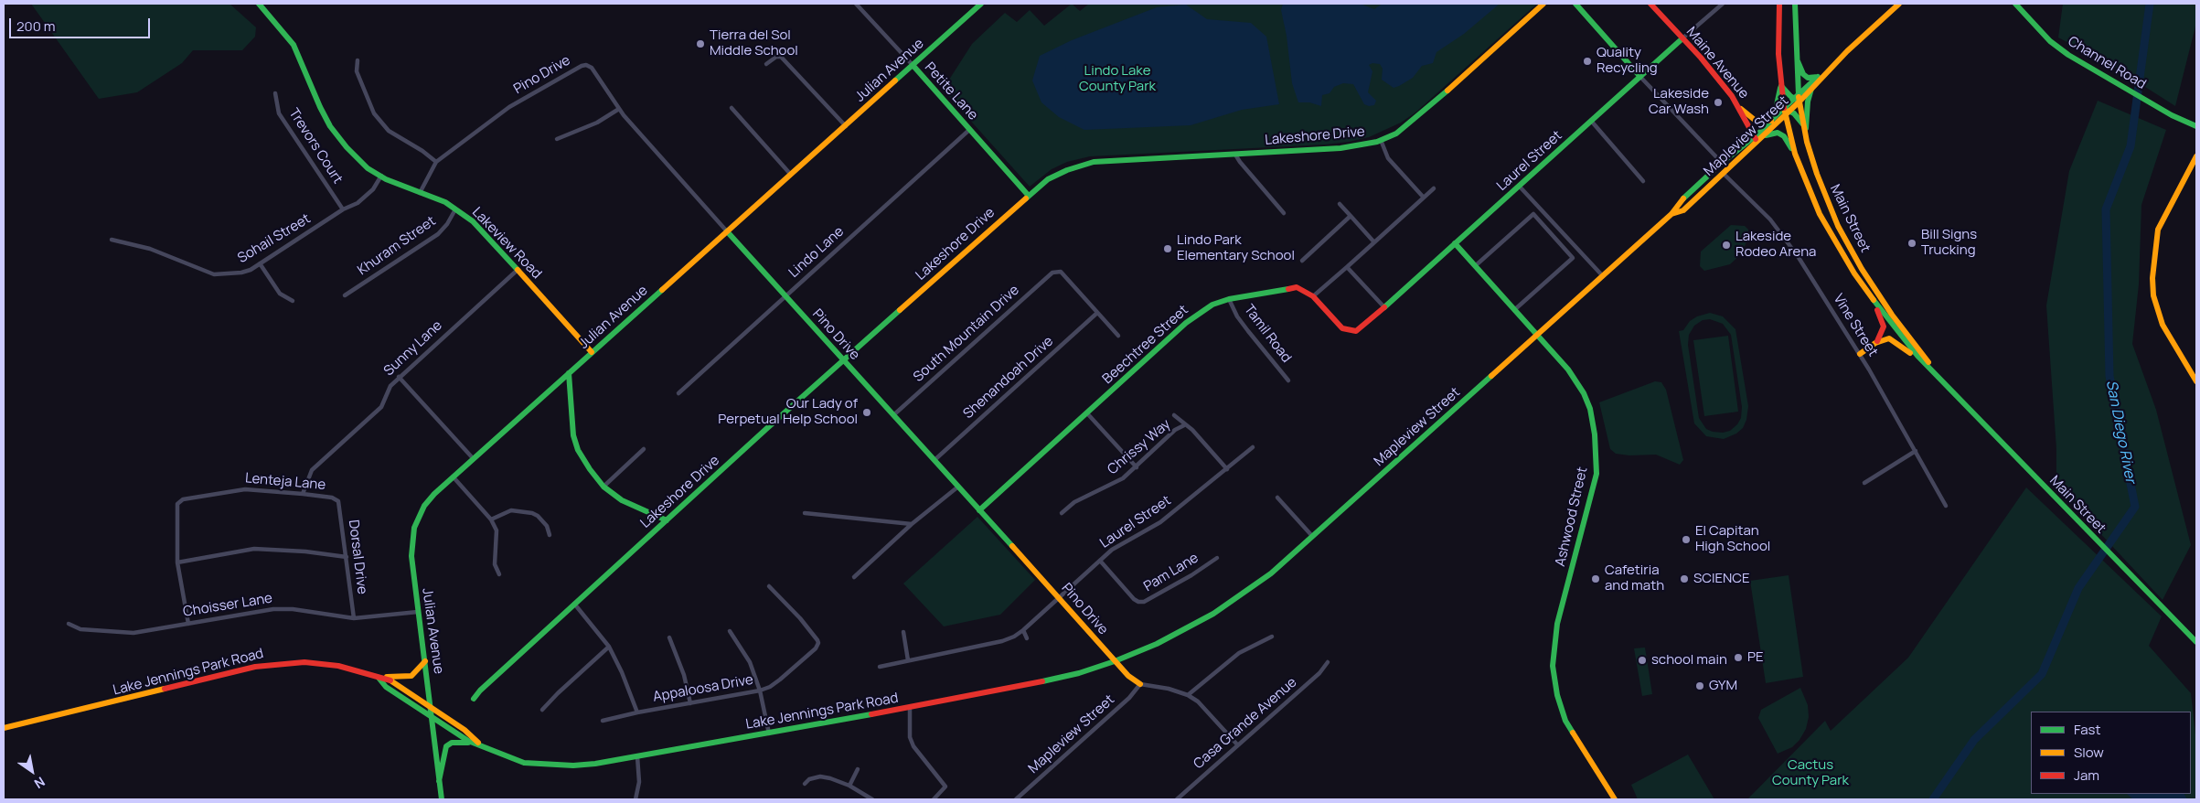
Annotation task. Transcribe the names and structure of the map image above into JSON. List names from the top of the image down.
{
  "streets": {
    "main road": [
      "Maine Avenue",
      "Channel Road",
      "Julian Avenue",
      "Pino Drive",
      "Petite Lane",
      "Lakeshore Drive",
      "Mapleview Street",
      "Laurel Street",
      "Main Street",
      "Lakeview Road",
      "Beechtree Street",
      "Ashwood Street",
      "Lake Jennings Park Road"
    ],
    "street": [
      "Trevors Court",
      "Sohail Street",
      "Khuram Street",
      "Lindo Lane",
      "Vine Street",
      "South Mountain Drive",
      "Tamil Road",
      "Sunny Lane",
      "Shenandoah Drive",
      "Chrissy Way",
      "Lenteja Lane",
      "Dorsal Drive",
      "Pam Lane",
      "Choisser Lane",
      "Appaloosa Drive",
      "Casa Grande Avenue"
    ]
  },
  "crossings": [
    ["Maine Avenue", "Mapleview Street"],
    ["Maine Avenue", "Laurel Street"],
    ["Julian Avenue", "Pino Drive"],
    ["Julian Avenue", "Petite Lane"],
    ["Julian Avenue", "Lakeview Road"],
    ["Julian Avenue", "Choisser Lane"],
    ["Julian Avenue", "Lake Jennings Park Road"],
    ["Pino Drive", "Lakeshore Drive"],
    ["Pino Drive", "Mapleview Street"],
    ["Pino Drive", "Laurel Street"],
    ["Pino Drive", "Lakeview Road"],
    ["Pino Drive", "Lindo Lane"],
    ["Pino Drive", "South Mountain Drive"],
    ["Pino Drive", "Beechtree Street"],
    ["Pino Drive", "Shenandoah Drive"],
    ["Pino Drive", "Lake Jennings Park Road"],
    ["Pino Drive", "Casa Grande Avenue"],
    ["Petite Lane", "Lakeshore Drive"],
    ["Petite Lane", "Lindo Lane"],
    ["Mapleview Street", "Main Street"],
    ["Mapleview Street", "Vine Street"],
    ["Mapleview Street", "Ashwood Street"],
    ["Mapleview Street", "Lake Jennings Park Road"],
    ["Trevors Court", "Sohail Street"],
    ["Laurel Street", "Beechtree Street"],
    ["Laurel Street", "Ashwood Street"],
    ["Laurel Street", "Pam Lane"],
    ["Sohail Street", "Lakeview Road"],
    ["Lakeview Road", "Khuram Street"],
    ["Lakeview Road", "Sunny Lane"],
    ["South Mountain Drive", "Shenandoah Drive"],
    ["Tamil Road", "Beechtree Street"],
    ["Sunny Lane", "Lenteja Lane"],
    ["Lenteja Lane", "Dorsal Drive"],
    ["Dorsal Drive", "Choisser Lane"]
  ],
  "water": ["San Diego River"],
  "parks": ["Lindo Lake County Park", "Cactus County Park"],
  "places": [
    "Tierra del Sol Middle School",
    "Quality Recycling",
    "Lakeside Car Wash",
    "Bill Signs Trucking",
    "Lakeside Rodeo Arena",
    "Lindo Park Elementary School",
    "Our Lady of Perpetual Help School",
    "El Capitan High School",
    "Cafetiria and math",
    "SCIENCE",
    "PE",
    "school main",
    "GYM"
  ],
  "legend": ["Fast", "Slow", "Jam"],
  "scale_bar": "200 m",
  "north": "bottom right"
}
